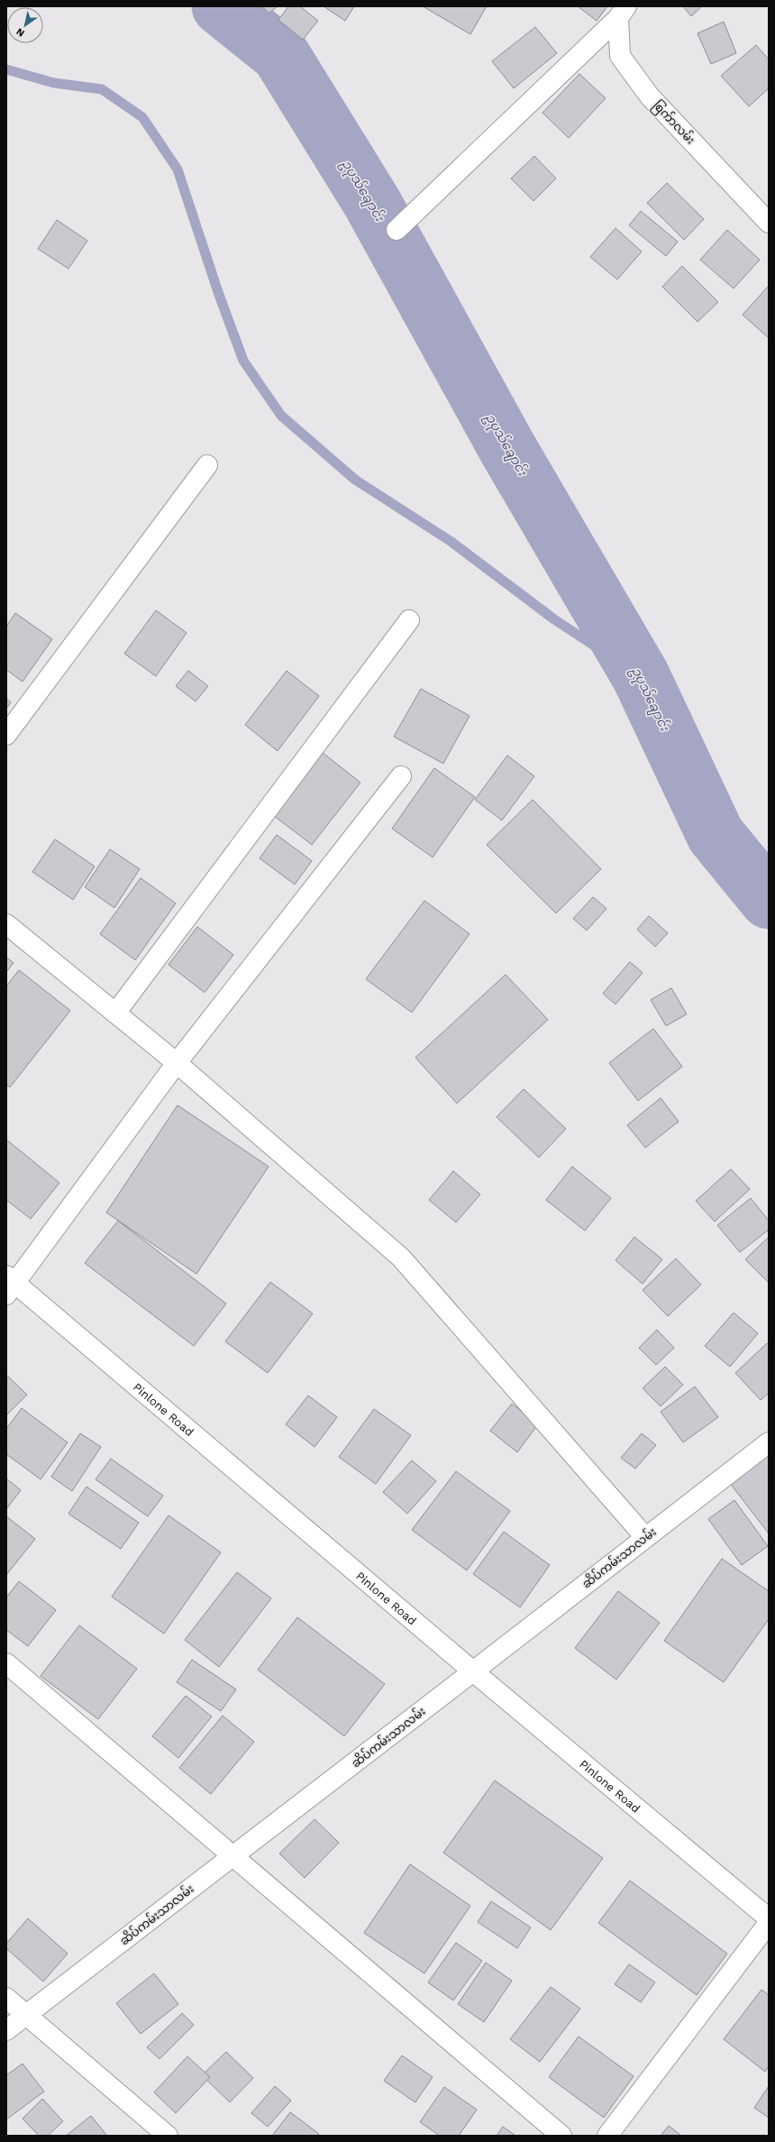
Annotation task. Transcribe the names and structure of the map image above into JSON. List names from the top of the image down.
{
  "streets": {
    "street": ["စြက်ာလမ်း", "Pinlone Road", "ဆိပ်ကမ်းသာလမ်း"]
  },
  "crossings": [
    ["Pinlone Road", "ဆိပ်ကမ်းသာလမ်း"]
  ],
  "water": ["ဥပုသ်ချောင်း"],
  "north": "bottom left"
}
